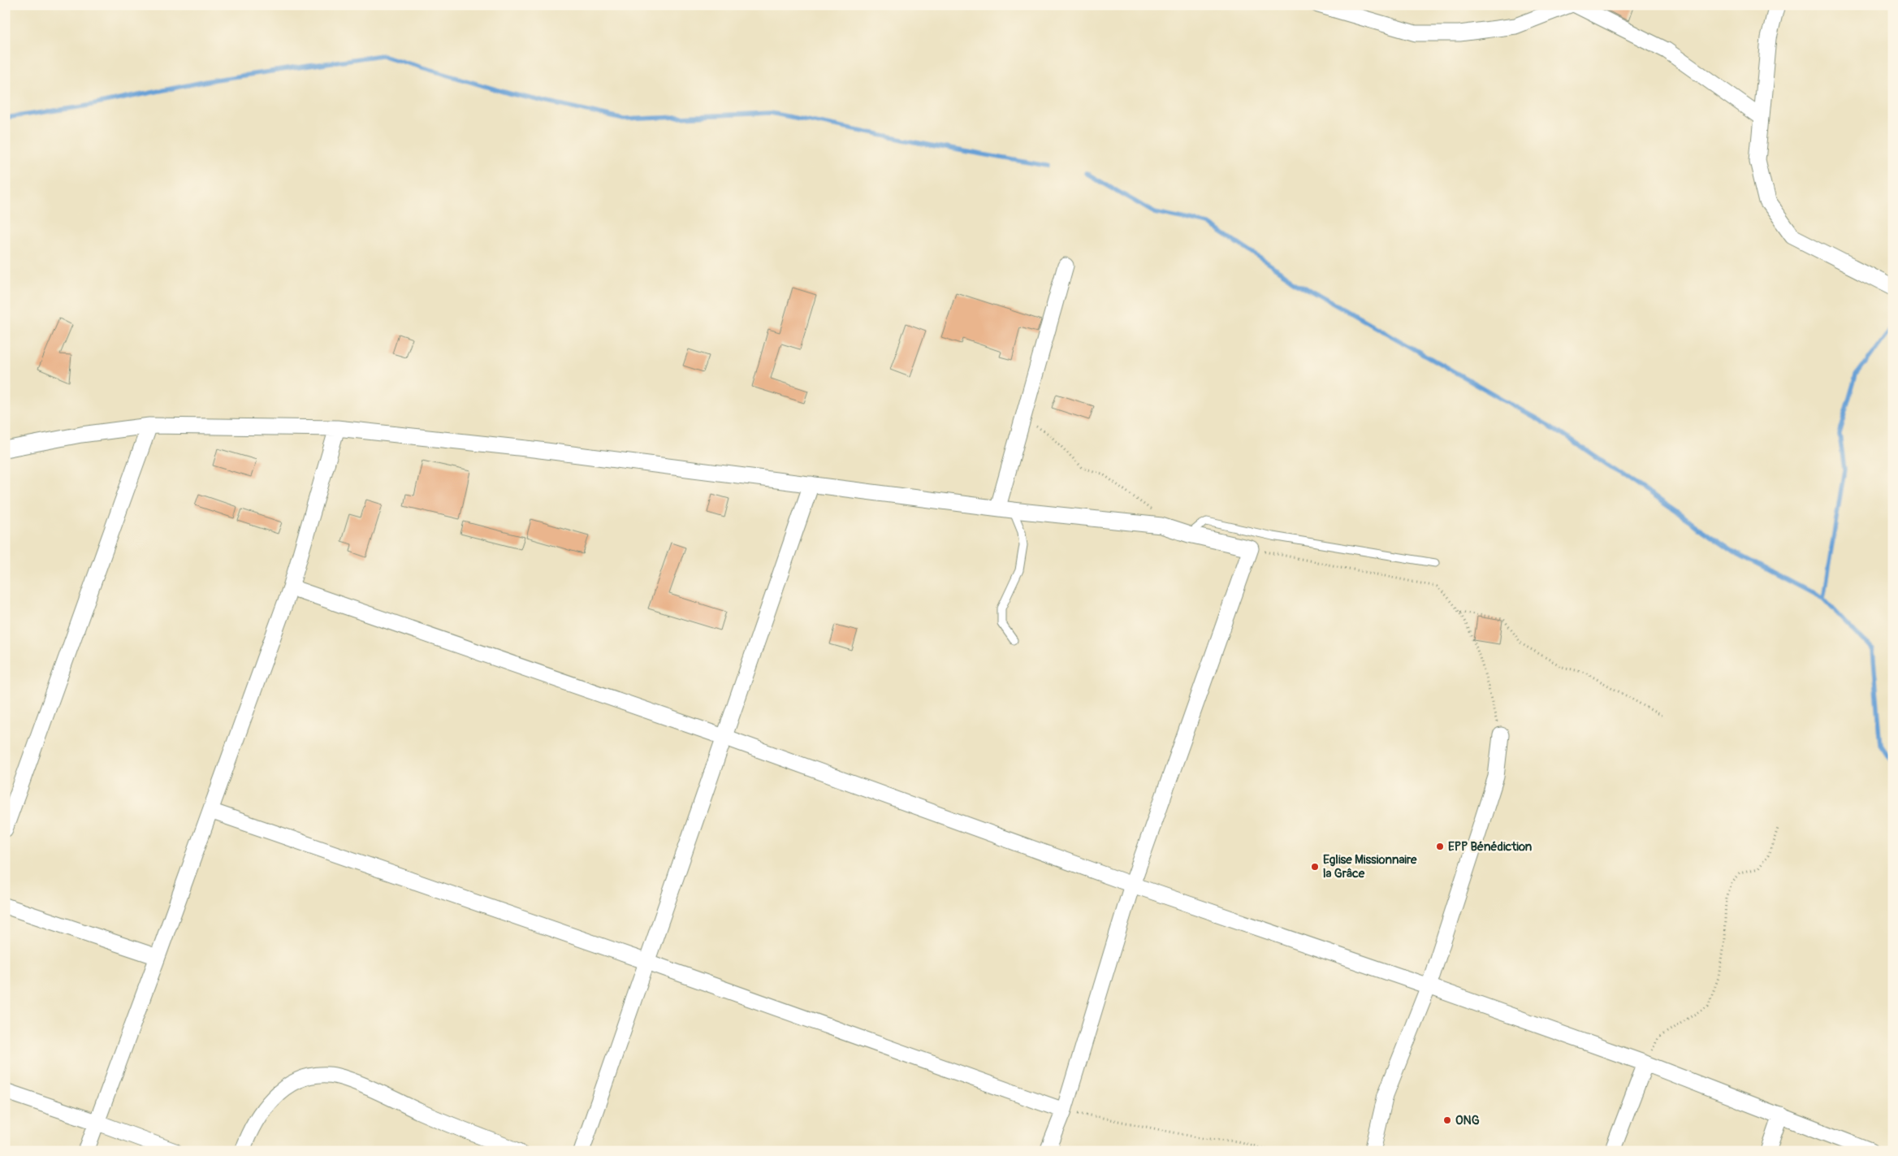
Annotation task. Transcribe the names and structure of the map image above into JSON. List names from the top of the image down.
{
  "places": ["EPP Bénédiction", "Eglise Missionnaire la Grâce", "ONG"]
}
